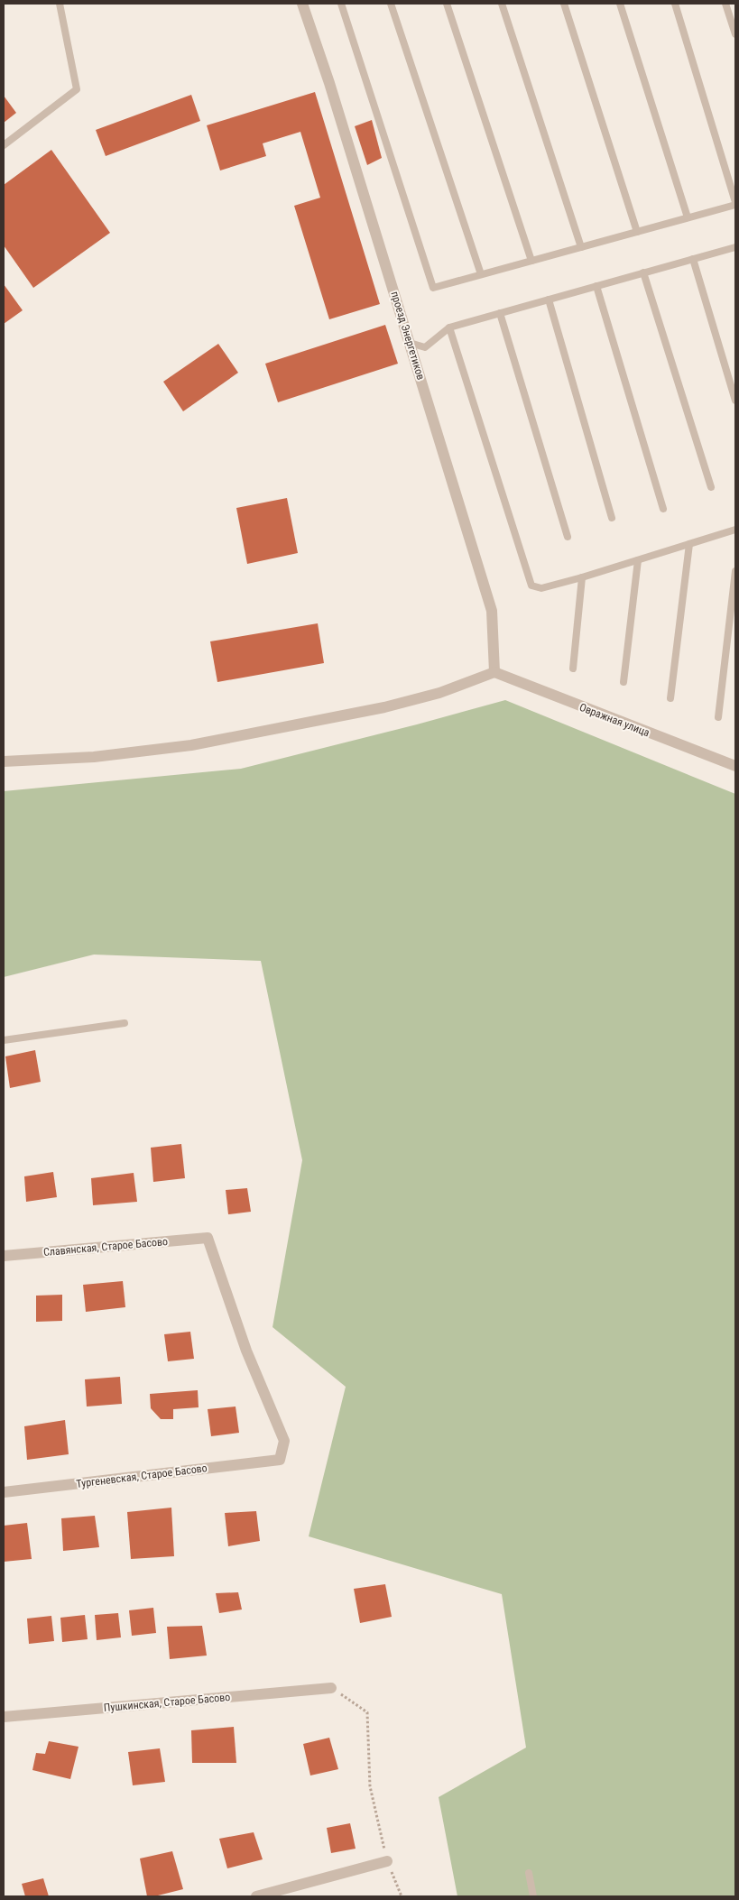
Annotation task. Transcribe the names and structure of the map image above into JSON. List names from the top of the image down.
{
  "streets": {
    "street": [
      "проезд Энергетиков",
      "Овражная улица",
      "Славянская, Старое Басово",
      "Тургеневская, Старое Басово",
      "Пушкинская, Старое Басово"
    ]
  },
  "crossings": [
    ["проезд Энергетиков", "Овражная улица"],
    ["Славянская, Старое Басово", "Тургеневская, Старое Басово"]
  ]
}
